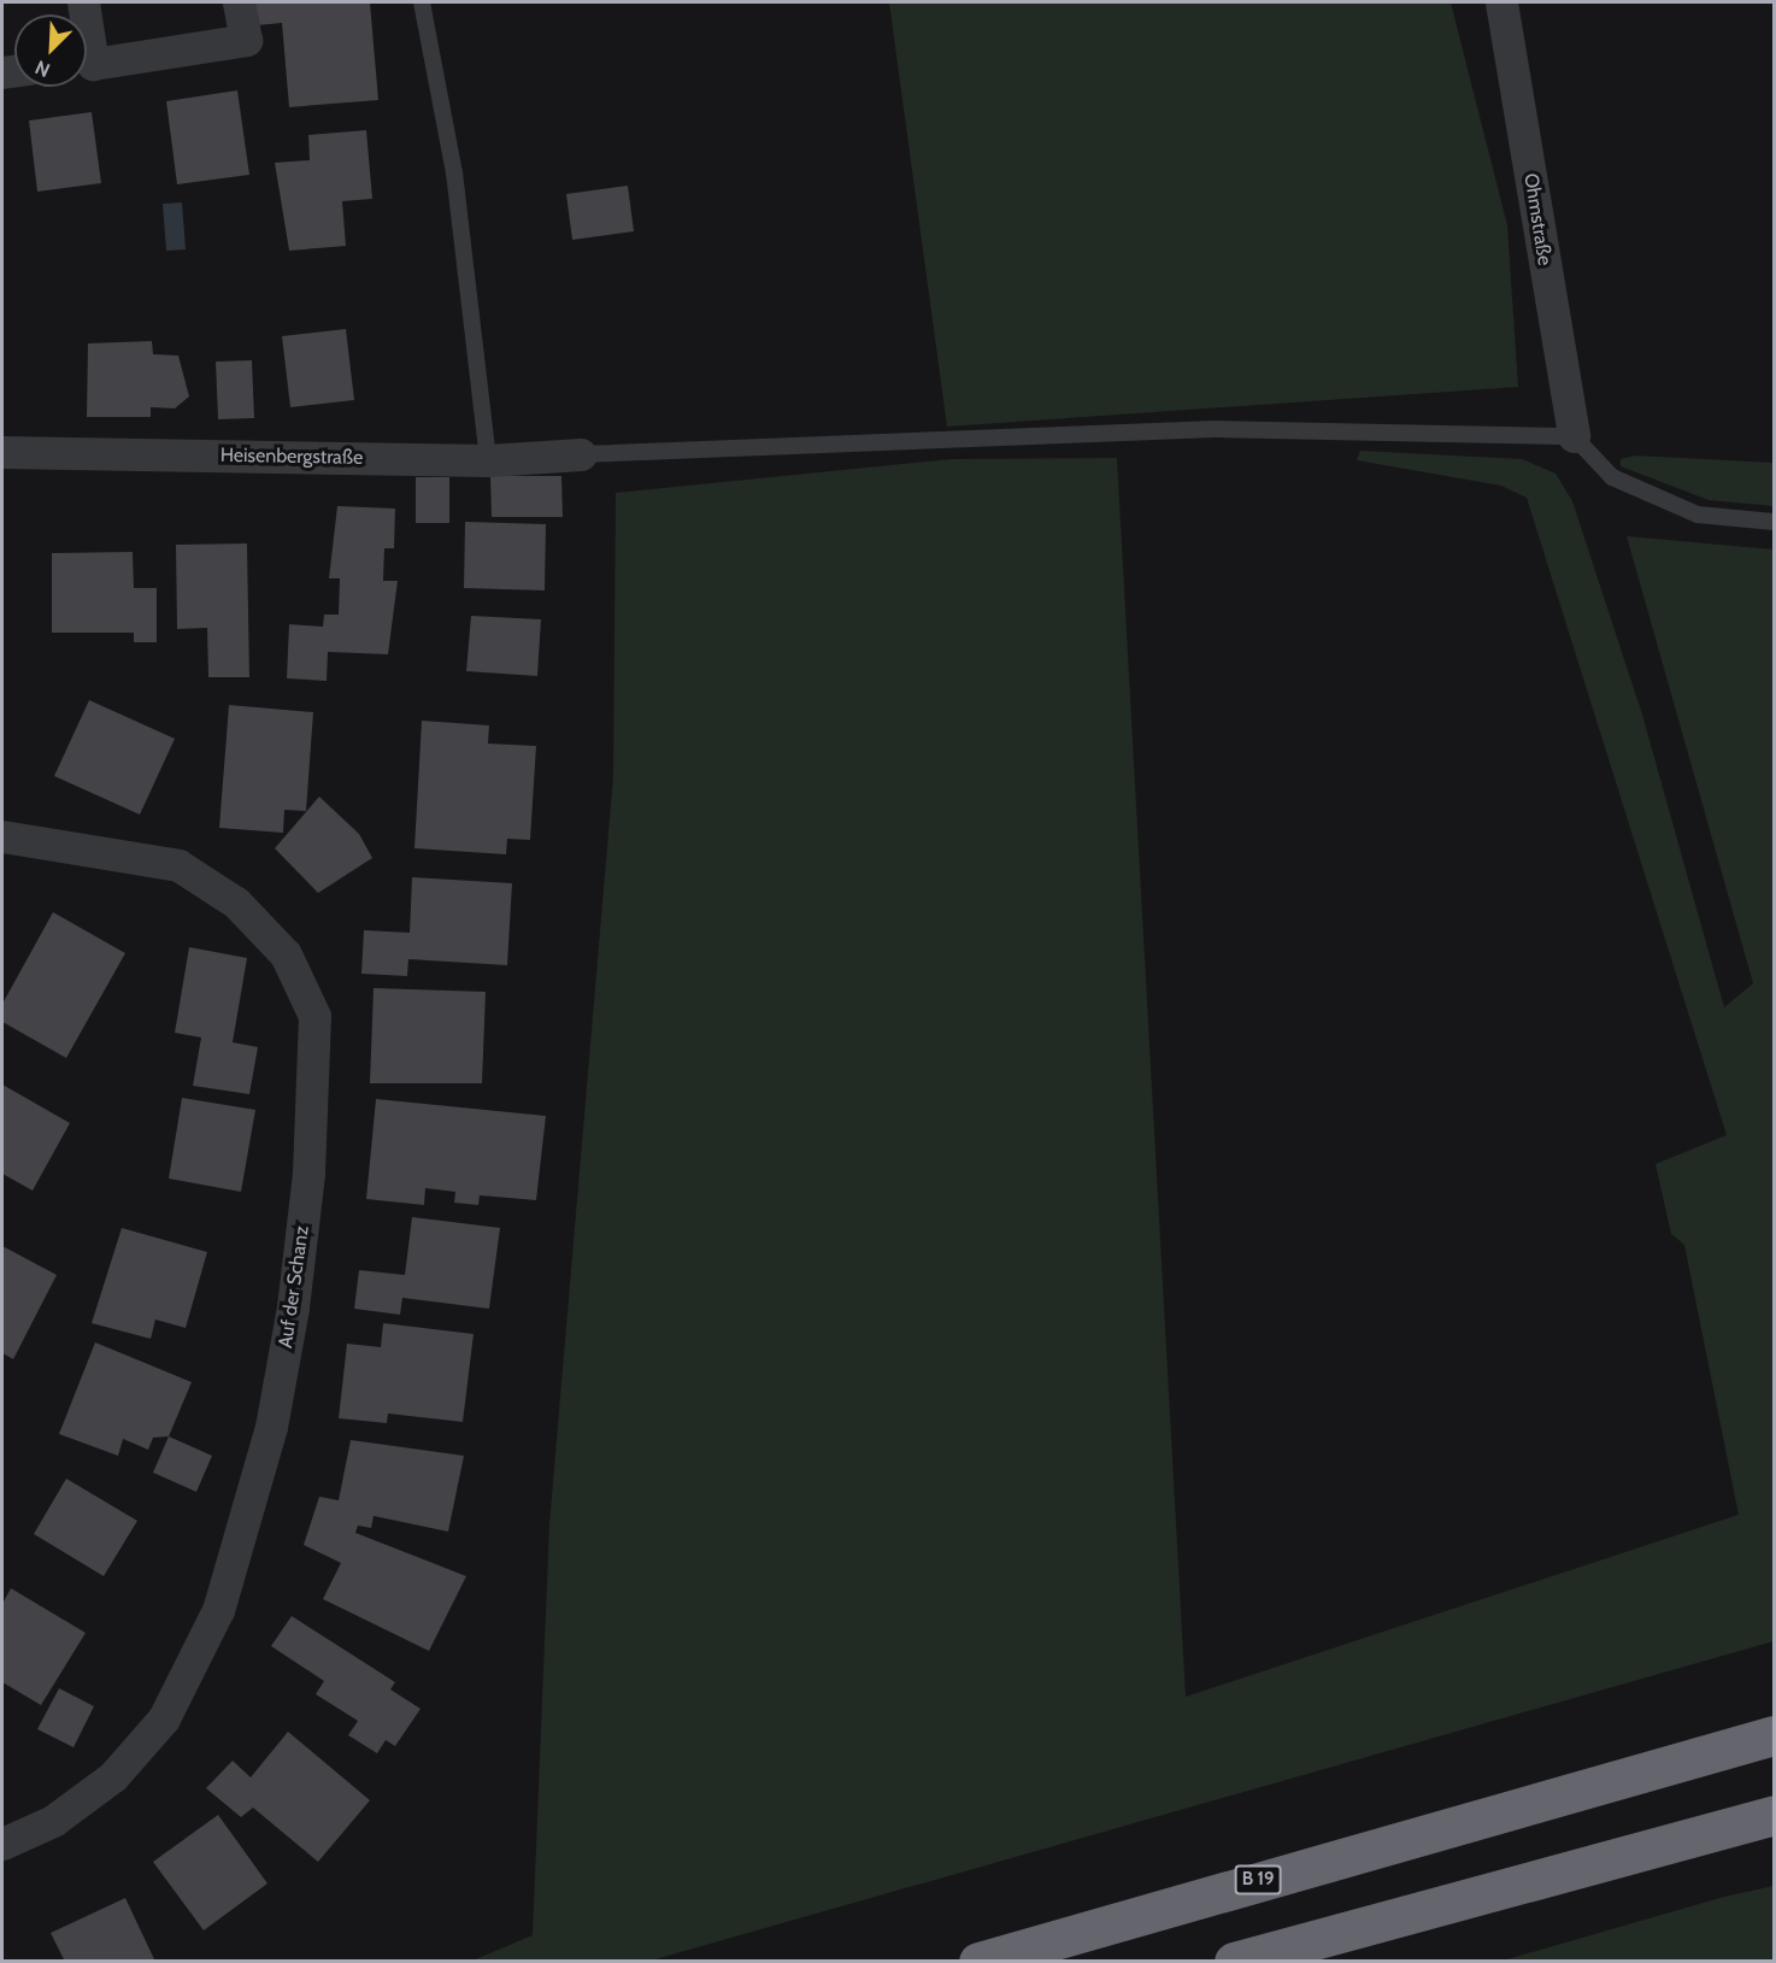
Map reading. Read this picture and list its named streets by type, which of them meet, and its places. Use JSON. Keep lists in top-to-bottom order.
{
  "streets": {
    "highway": ["B 19"],
    "street": ["Ohmstraße", "Heisenbergstraße", "Auf der Schanz"]
  },
  "north": "bottom left"
}
